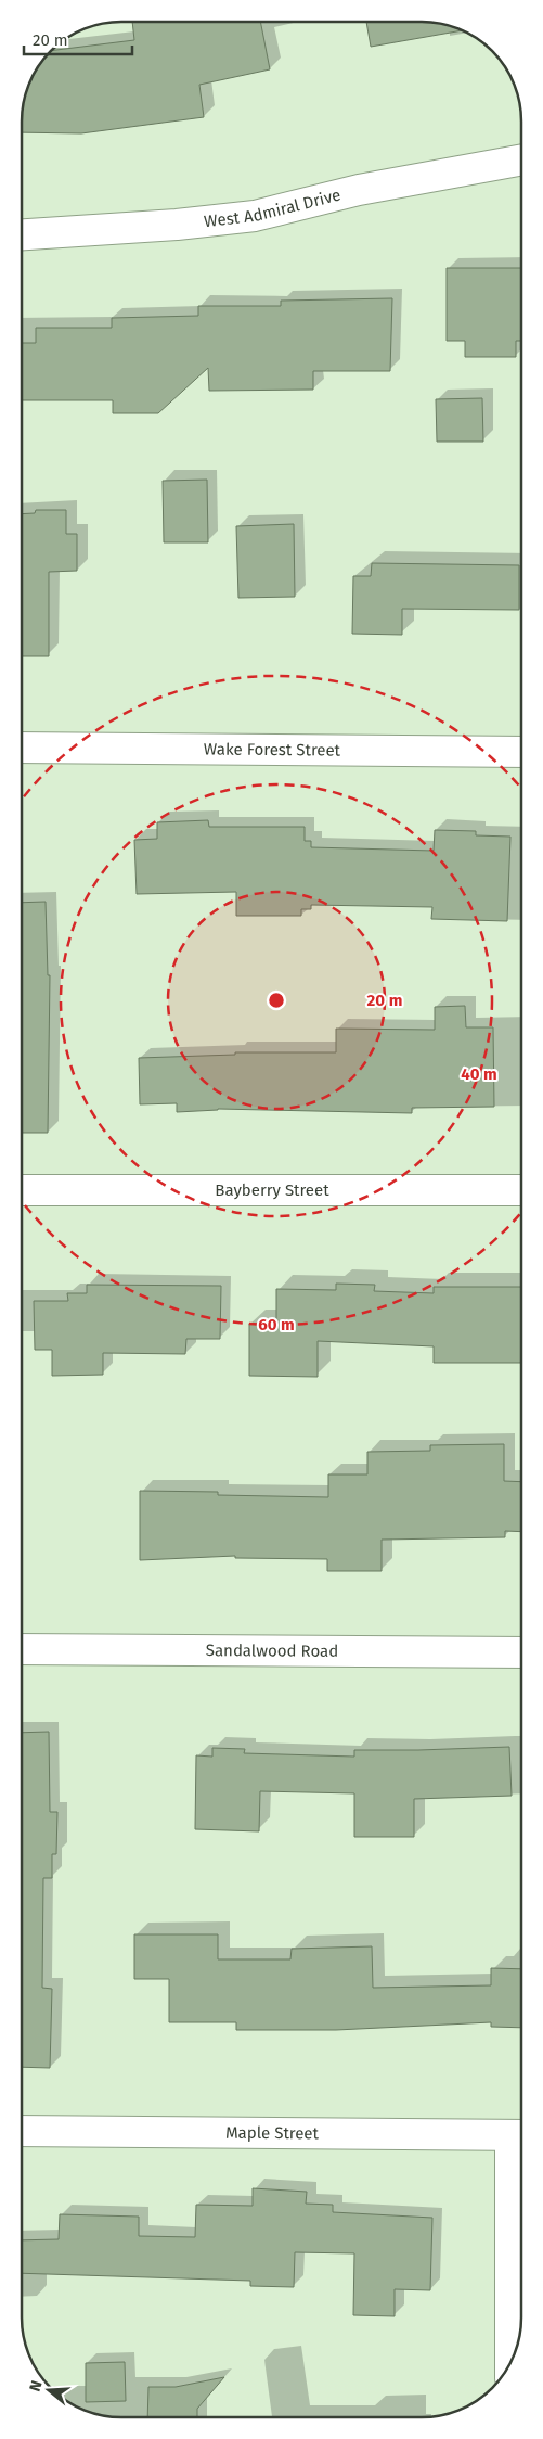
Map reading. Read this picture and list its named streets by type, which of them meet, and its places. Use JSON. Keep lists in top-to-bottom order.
{
  "streets": {
    "street": [
      "West Admiral Drive",
      "Wake Forest Street",
      "Bayberry Street",
      "Sandalwood Road",
      "Maple Street"
    ]
  },
  "scale_bar": "20 m",
  "north": "left",
  "rings": ["20 m", "40 m", "60 m"]
}
